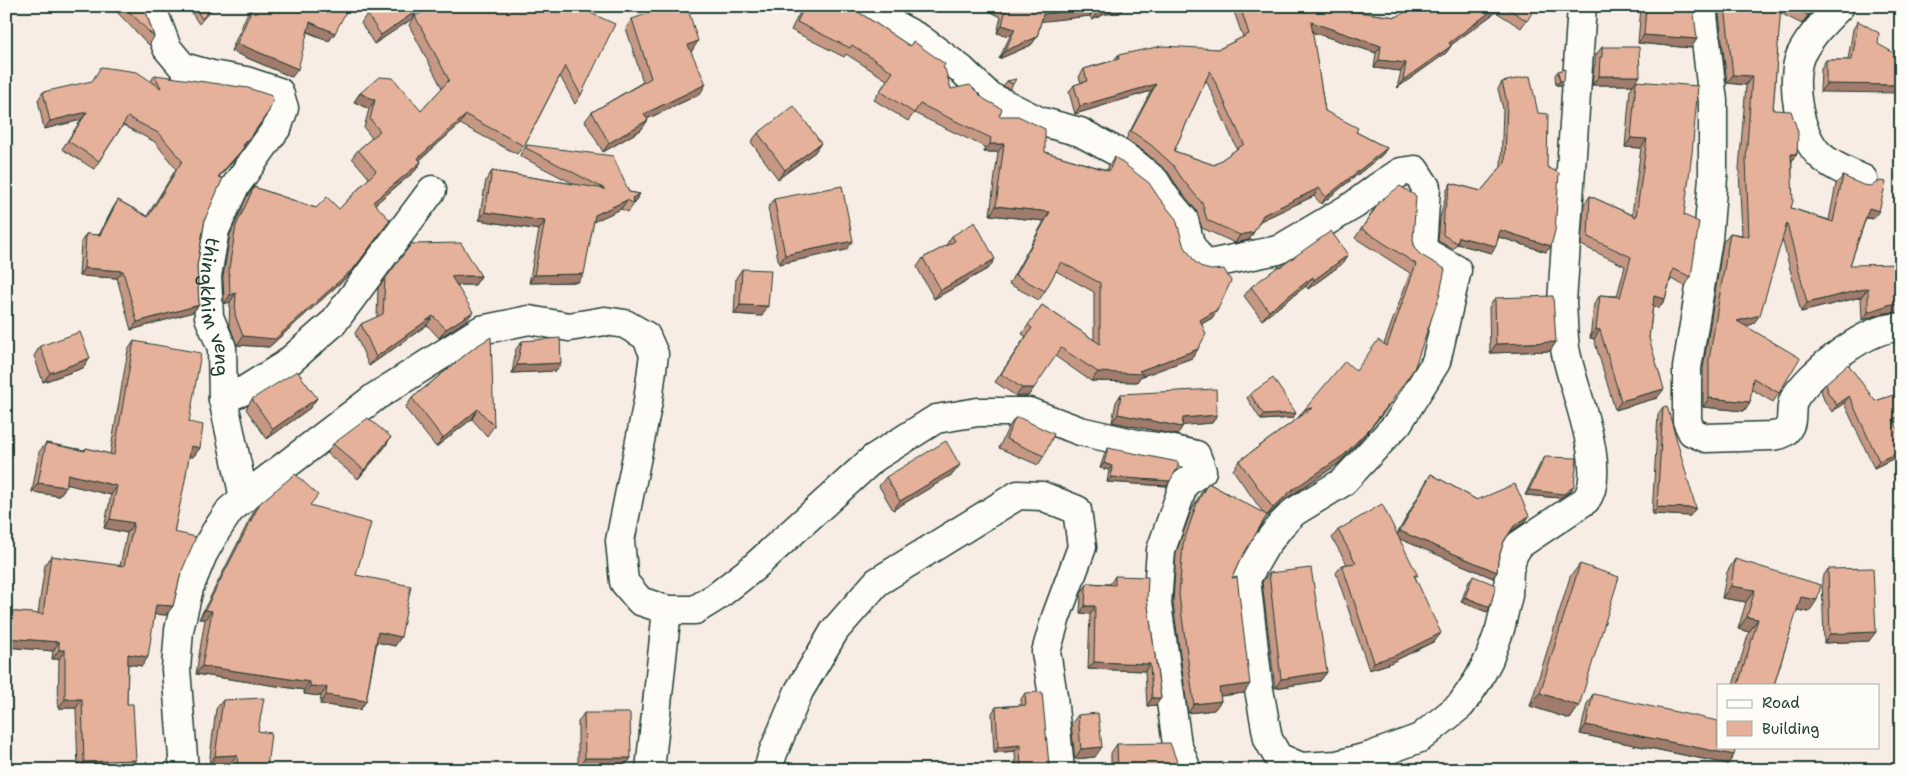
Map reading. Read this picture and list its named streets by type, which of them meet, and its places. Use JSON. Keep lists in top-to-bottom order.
{
  "streets": {
    "street": ["thingkhim veng"]
  },
  "legend": ["Road", "Building"]
}
